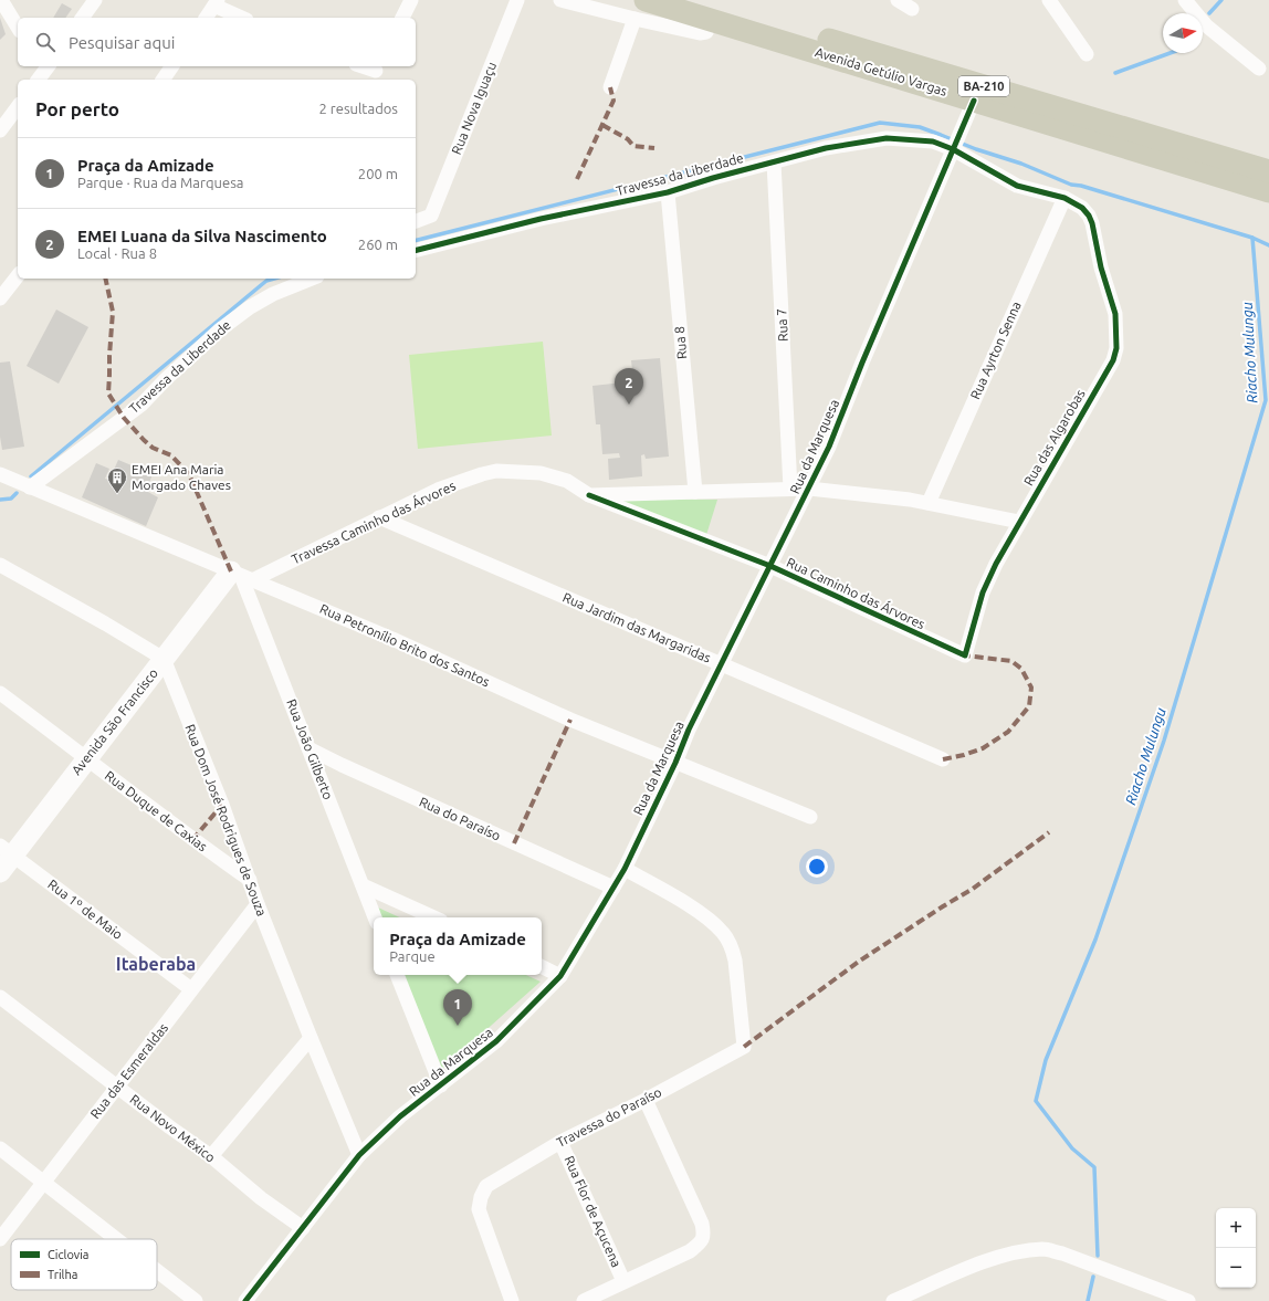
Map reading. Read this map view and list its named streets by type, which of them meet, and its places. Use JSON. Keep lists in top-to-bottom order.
{
  "streets": {
    "main road": ["Avenida Getúlio Vargas", "BA-210"],
    "street": [
      "Rua Nova Iguaçu",
      "Travessa da Liberdade",
      "Rua 7",
      "Rua 8",
      "Rua Ayrton Senna",
      "Rua das Algarobas",
      "Rua da Marquesa",
      "Travessa Caminho das Árvores",
      "Rua Caminho das Árvores",
      "Rua Jardim das Margaridas",
      "Rua Petronílio Brito dos Santos",
      "Avenida São Francisco",
      "Rua João Gilberto",
      "Rua Duque de Caxias",
      "Rua do Paraíso",
      "Rua Dom José Rodrigues de Souza",
      "Rua 1º de Maio",
      "Rua das Esmeraldas",
      "Travessa do Paraíso",
      "Rua Novo México",
      "Rua Flor de Açucena"
    ]
  },
  "crossings": [
    ["Avenida Getúlio Vargas", "Rua da Marquesa"],
    ["Travessa da Liberdade", "Rua 7"],
    ["Travessa da Liberdade", "Rua 8"],
    ["Travessa da Liberdade", "Rua Ayrton Senna"],
    ["Travessa da Liberdade", "Rua das Algarobas"],
    ["Travessa da Liberdade", "Rua da Marquesa"],
    ["Travessa da Liberdade", "Rua Petronílio Brito dos Santos"],
    ["Rua das Algarobas", "Rua Caminho das Árvores"],
    ["Rua da Marquesa", "Rua Caminho das Árvores"],
    ["Rua da Marquesa", "Rua Jardim das Margaridas"],
    ["Rua da Marquesa", "Rua Petronílio Brito dos Santos"],
    ["Rua da Marquesa", "Rua do Paraíso"],
    ["Rua da Marquesa", "Rua Dom José Rodrigues de Souza"],
    ["Rua da Marquesa", "Travessa do Paraíso"],
    ["Rua da Marquesa", "Rua Novo México"],
    ["Travessa Caminho das Árvores", "Rua Caminho das Árvores"],
    ["Travessa Caminho das Árvores", "Rua Jardim das Margaridas"],
    ["Travessa Caminho das Árvores", "Rua Petronílio Brito dos Santos"],
    ["Travessa Caminho das Árvores", "Avenida São Francisco"],
    ["Travessa Caminho das Árvores", "Rua João Gilberto"],
    ["Rua Petronílio Brito dos Santos", "Avenida São Francisco"],
    ["Rua Petronílio Brito dos Santos", "Rua João Gilberto"],
    ["Avenida São Francisco", "Rua João Gilberto"],
    ["Avenida São Francisco", "Rua Duque de Caxias"],
    ["Avenida São Francisco", "Rua Dom José Rodrigues de Souza"],
    ["Avenida São Francisco", "Rua 1º de Maio"],
    ["Rua João Gilberto", "Rua do Paraíso"],
    ["Rua Duque de Caxias", "Rua Dom José Rodrigues de Souza"],
    ["Rua Dom José Rodrigues de Souza", "Rua das Esmeraldas"],
    ["Rua 1º de Maio", "Rua das Esmeraldas"],
    ["Rua das Esmeraldas", "Rua Novo México"],
    ["Travessa do Paraíso", "Rua Flor de Açucena"]
  ],
  "districts": ["Itaberaba"],
  "water": ["Riacho Mulungu"],
  "places": {
    "building": ["EMEI Ana Maria Morgado Chaves"]
  },
  "legend": ["Ciclovia", "Trilha"],
  "north": "right",
  "page": {
    "search": "Pesquisar aqui",
    "heading": ["Por perto", "2 resultados"],
    "list": [
      {
        "mark": "1",
        "name": "Praça da Amizade",
        "note": "Parque · Rua da Marquesa",
        "value": "200 m"
      },
      {
        "mark": "2",
        "name": "EMEI Luana da Silva Nascimento",
        "note": "Local · Rua 8",
        "value": "260 m"
      }
    ],
    "pins": ["2", "1"],
    "popup": ["Praça da Amizade", "Parque"],
    "map_buttons": ["+", "−"]
  }
}
